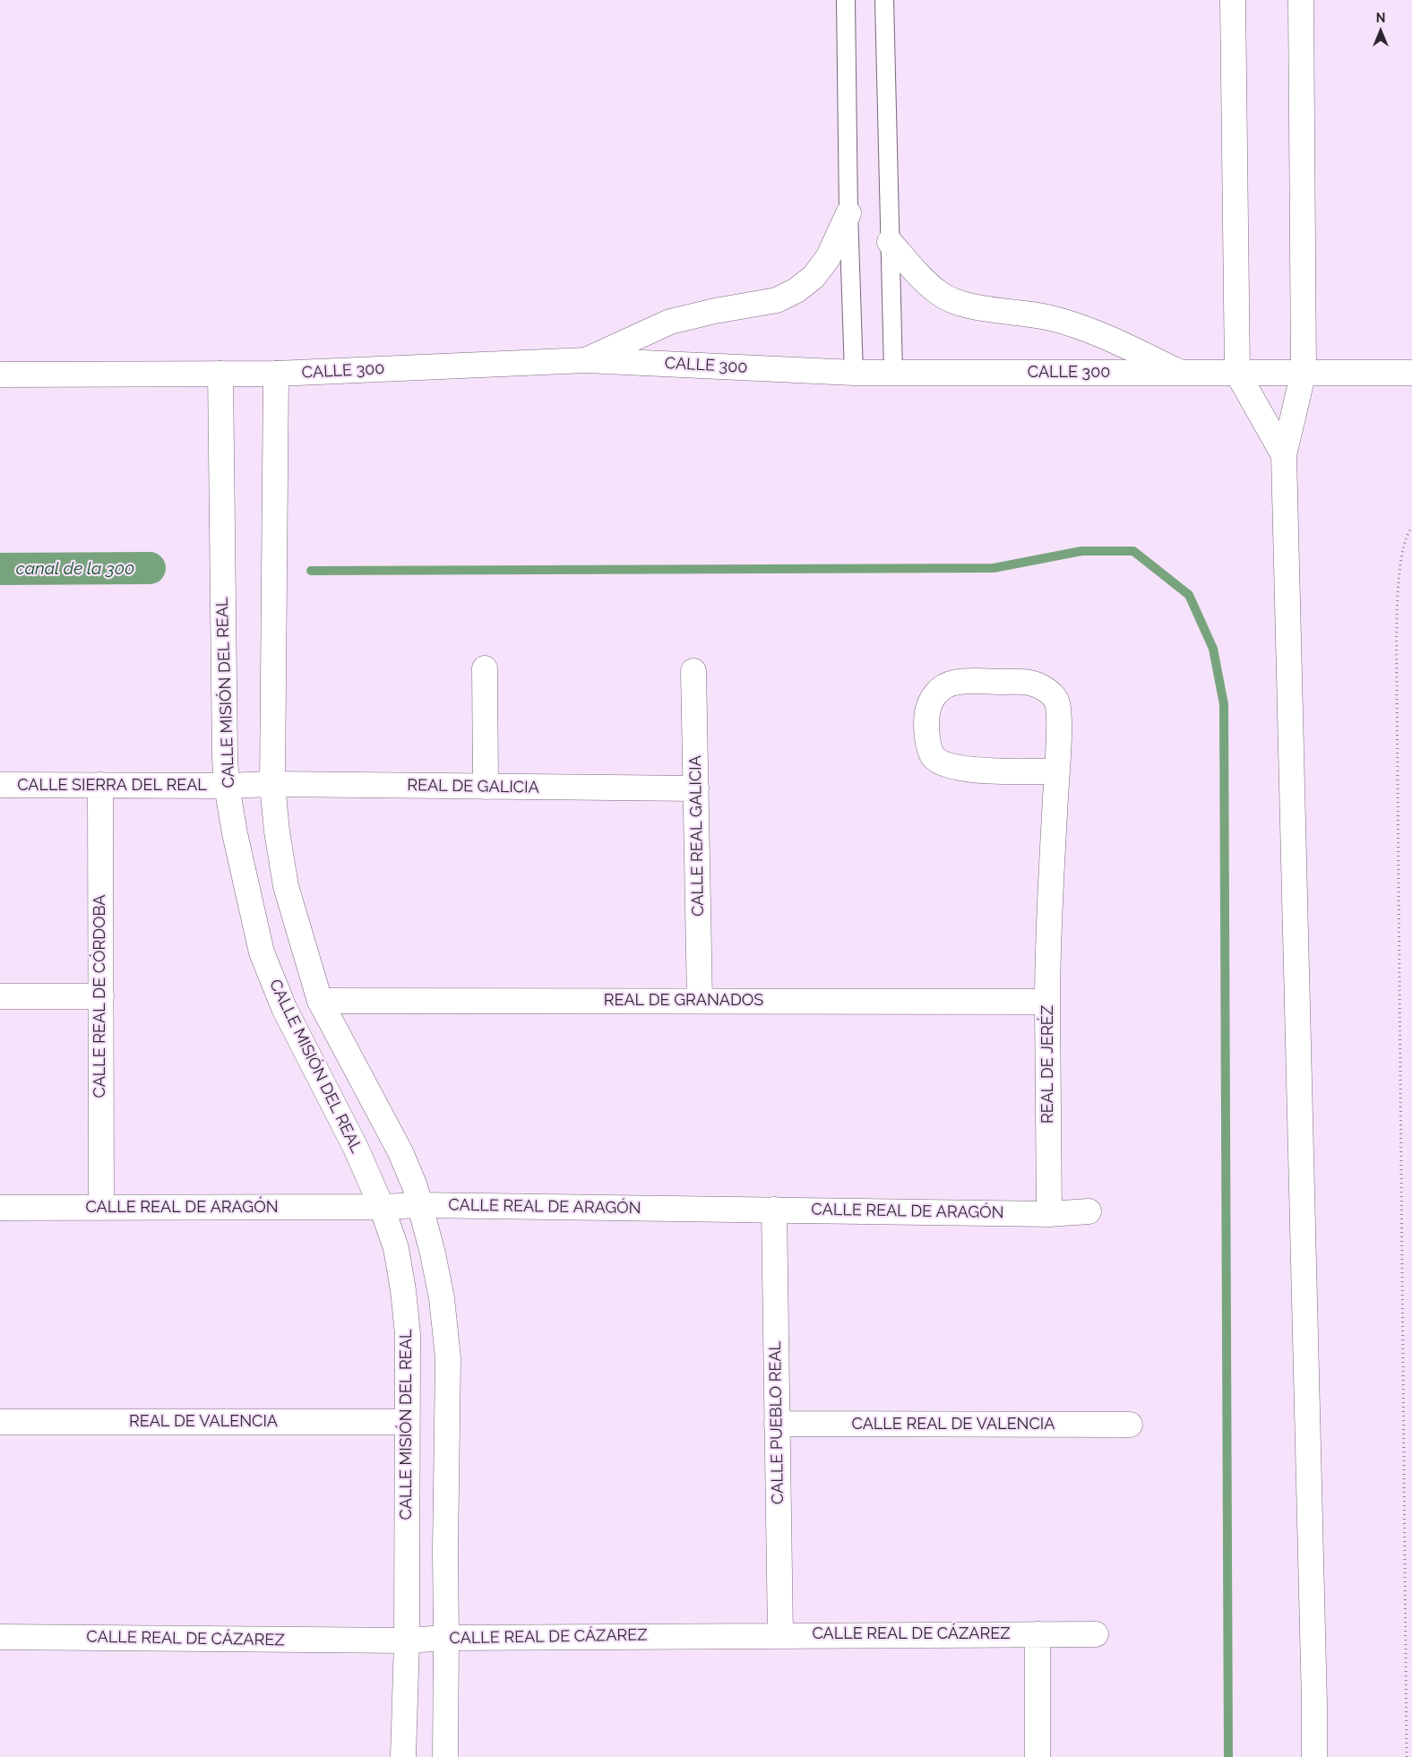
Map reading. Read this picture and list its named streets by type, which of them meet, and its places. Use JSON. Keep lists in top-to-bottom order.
{
  "streets": {
    "street": [
      "CALLE 300",
      "CALLE MISIÓN DEL REAL",
      "CALLE SIERRA DEL REAL",
      "REAL DE GALICIA",
      "CALLE REAL GALICIA",
      "CALLE REAL DE CÓRDOBA",
      "REAL DE GRANADOS",
      "REAL DE JERÉZ",
      "CALLE REAL DE ARAGÓN",
      "REAL DE VALENCIA",
      "CALLE PUEBLO REAL",
      "CALLE REAL DE VALENCIA",
      "CALLE REAL DE CÁZAREZ"
    ]
  },
  "crossings": [
    ["CALLE 300", "CALLE MISIÓN DEL REAL"],
    ["CALLE MISIÓN DEL REAL", "CALLE SIERRA DEL REAL"],
    ["CALLE MISIÓN DEL REAL", "REAL DE GALICIA"],
    ["CALLE MISIÓN DEL REAL", "REAL DE GRANADOS"],
    ["CALLE MISIÓN DEL REAL", "CALLE REAL DE ARAGÓN"],
    ["CALLE MISIÓN DEL REAL", "REAL DE VALENCIA"],
    ["CALLE MISIÓN DEL REAL", "CALLE REAL DE CÁZAREZ"],
    ["CALLE SIERRA DEL REAL", "REAL DE GALICIA"],
    ["CALLE SIERRA DEL REAL", "CALLE REAL DE CÓRDOBA"],
    ["REAL DE GALICIA", "CALLE REAL GALICIA"],
    ["CALLE REAL GALICIA", "REAL DE GRANADOS"],
    ["CALLE REAL DE CÓRDOBA", "CALLE REAL DE ARAGÓN"],
    ["REAL DE GRANADOS", "REAL DE JERÉZ"],
    ["REAL DE JERÉZ", "CALLE REAL DE ARAGÓN"],
    ["CALLE REAL DE ARAGÓN", "CALLE PUEBLO REAL"],
    ["CALLE PUEBLO REAL", "CALLE REAL DE VALENCIA"],
    ["CALLE PUEBLO REAL", "CALLE REAL DE CÁZAREZ"]
  ],
  "water": ["canal de la 300"],
  "north": "top"
}
